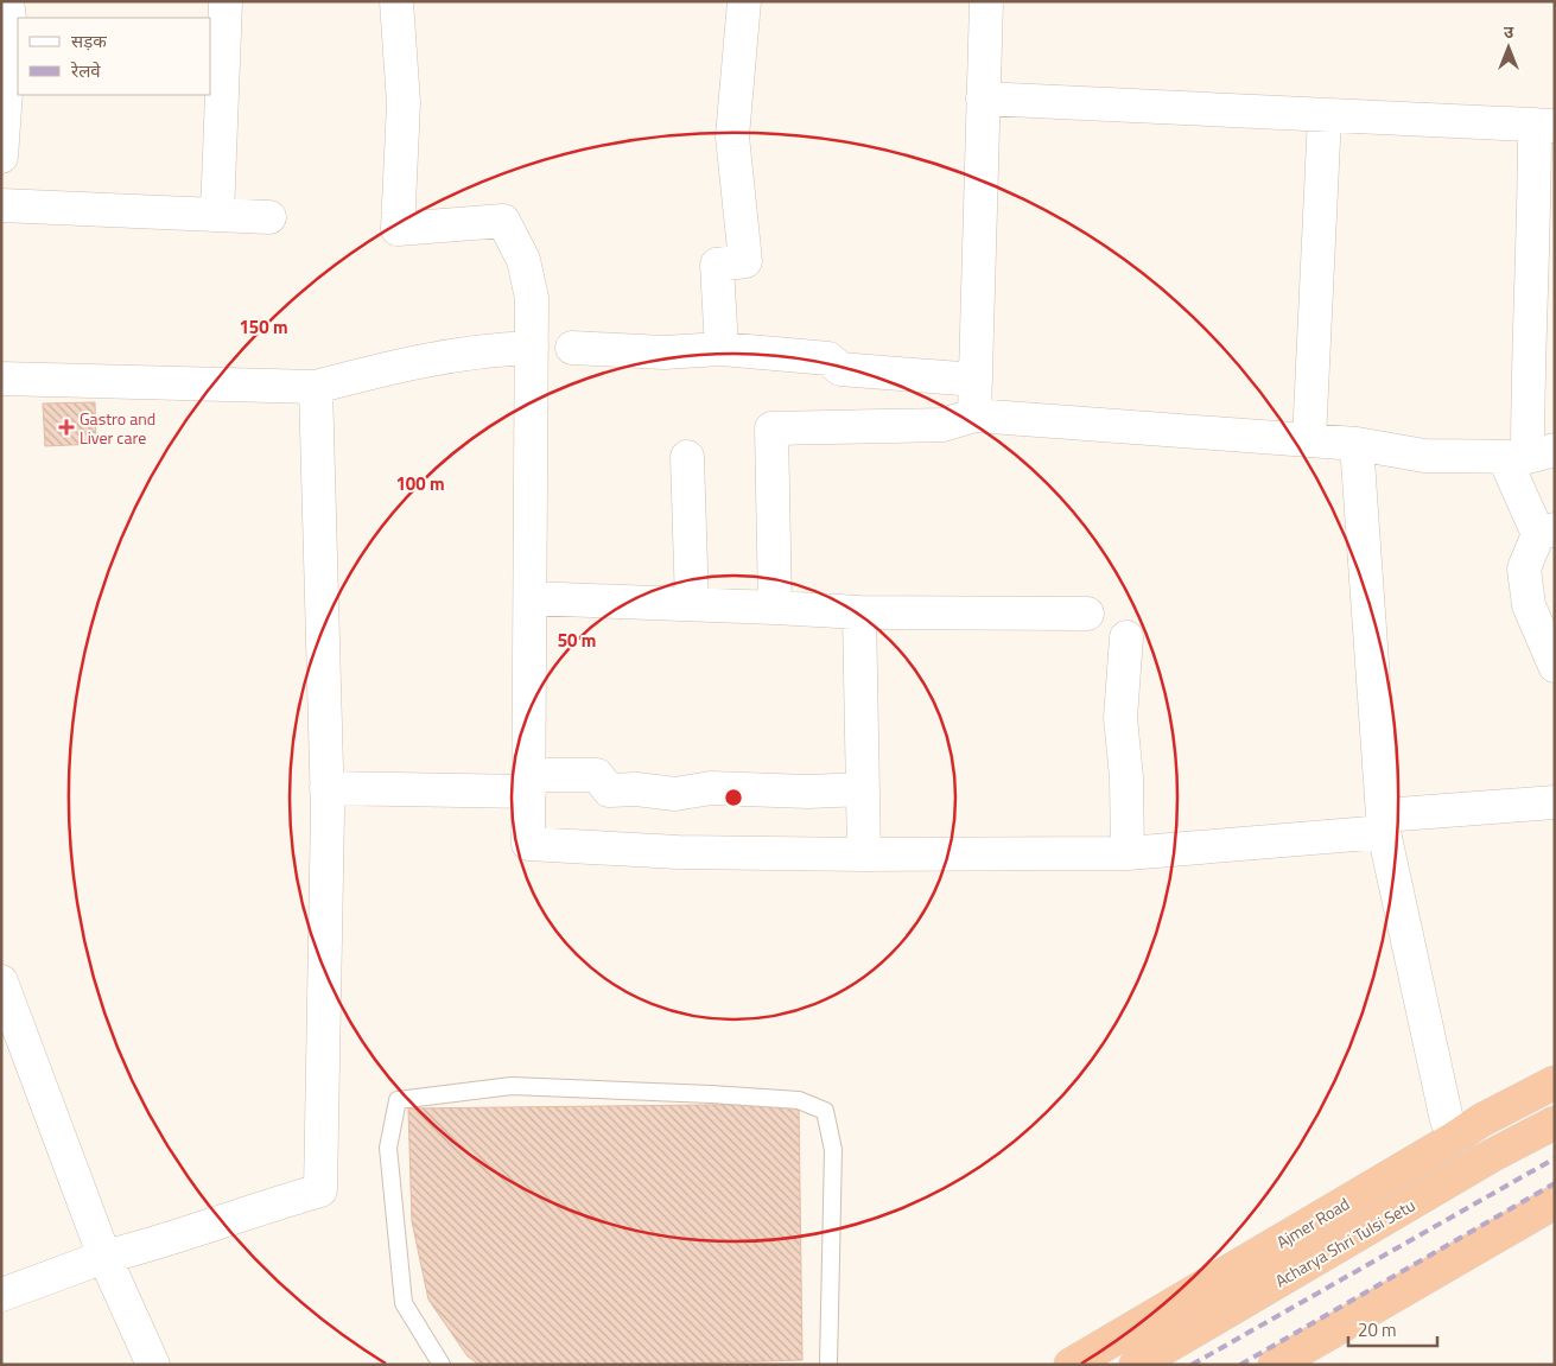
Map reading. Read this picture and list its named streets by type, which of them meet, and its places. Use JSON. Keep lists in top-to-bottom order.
{
  "streets": {
    "highway": ["Ajmer Road", "Acharya Shri Tulsi Setu"]
  },
  "places": {
    "health": ["Gastro and Liver care"]
  },
  "legend": ["सड़क", "रेलवे"],
  "scale_bar": "20 m",
  "north": "top",
  "rings": ["150 m", "100 m", "50 m"]
}
